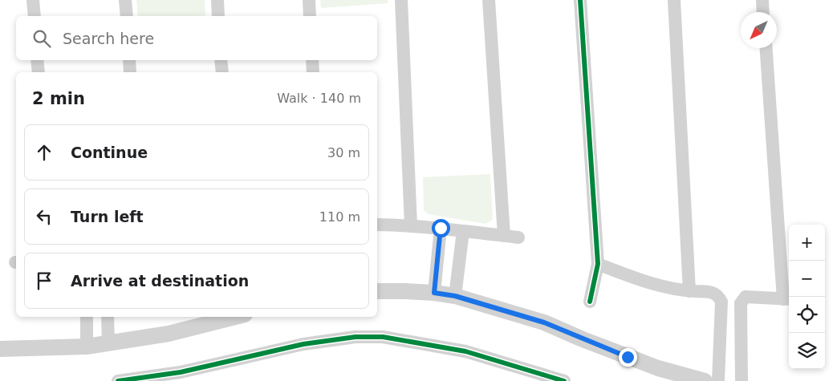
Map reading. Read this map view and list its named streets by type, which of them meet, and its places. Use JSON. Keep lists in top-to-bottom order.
{
  "north": "bottom left",
  "page": {
    "search": "Search here",
    "heading": ["2 min", "Walk · 140 m"],
    "list": [
      ["Continue", "30 m"],
      ["Turn left", "110 m"],
      "Arrive at destination"
    ],
    "map_buttons": ["+", "−"]
  }
}
